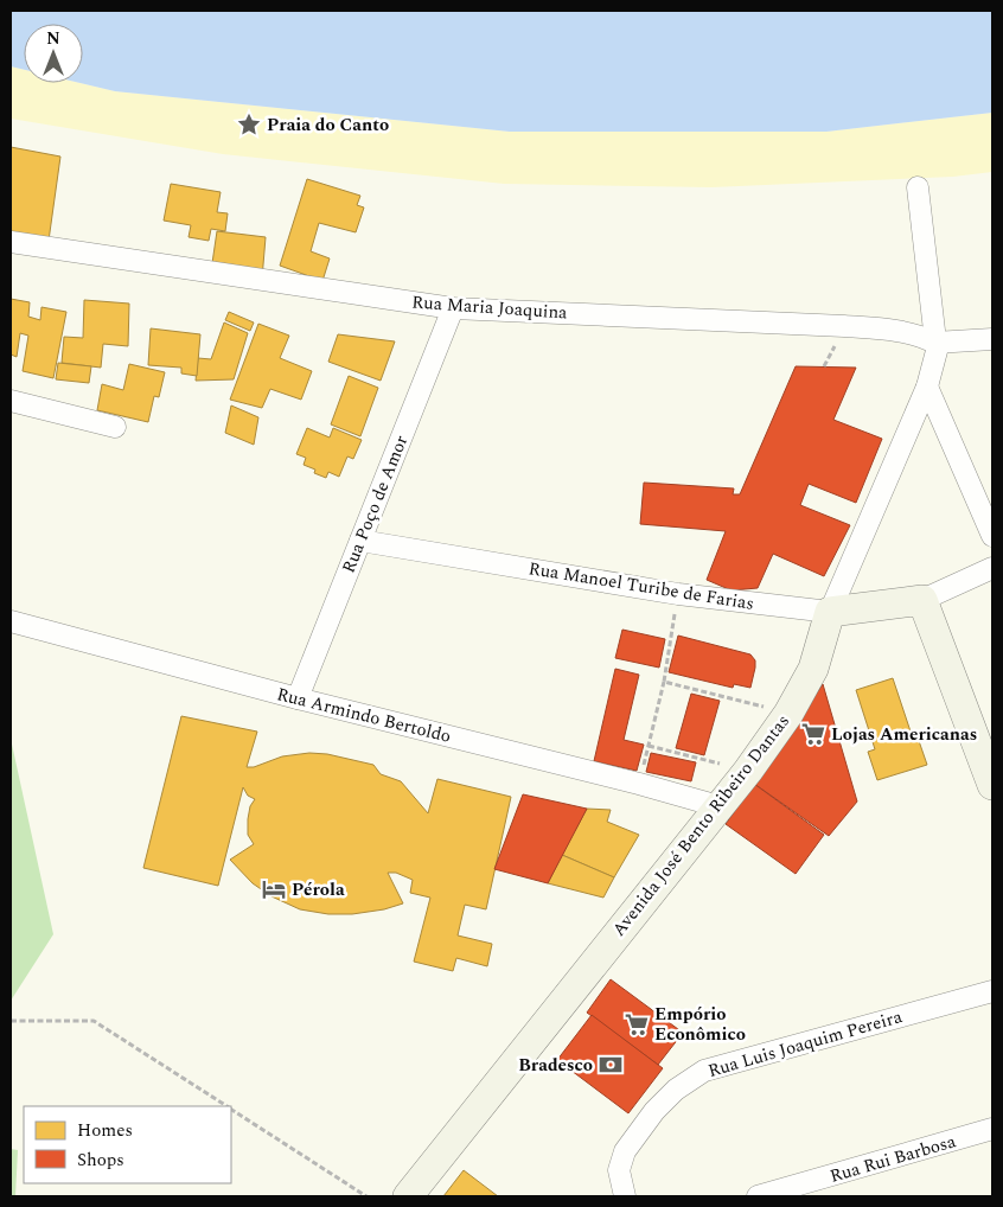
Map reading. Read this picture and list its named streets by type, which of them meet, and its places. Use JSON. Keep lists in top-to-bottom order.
{
  "streets": {
    "street": [
      "Rua Maria Joaquina",
      "Rua Poço de Amor",
      "Rua Manoel Turibe de Farias",
      "Rua Armindo Bertoldo",
      "Avenida José Bento Ribeiro Dantas",
      "Rua Luis Joaquim Pereira",
      "Rua Rui Barbosa"
    ]
  },
  "crossings": [
    ["Rua Maria Joaquina", "Rua Poço de Amor"],
    ["Rua Maria Joaquina", "Avenida José Bento Ribeiro Dantas"],
    ["Rua Poço de Amor", "Rua Manoel Turibe de Farias"],
    ["Rua Poço de Amor", "Rua Armindo Bertoldo"],
    ["Rua Manoel Turibe de Farias", "Avenida José Bento Ribeiro Dantas"],
    ["Rua Armindo Bertoldo", "Avenida José Bento Ribeiro Dantas"]
  ],
  "places": {
    "place": ["Praia do Canto"],
    "supermarket": ["Lojas Americanas", "Empório Econômico"],
    "hotel": ["Pérola"],
    "bank": ["Bradesco"]
  },
  "legend": ["Homes", "Shops"],
  "north": "top"
}
